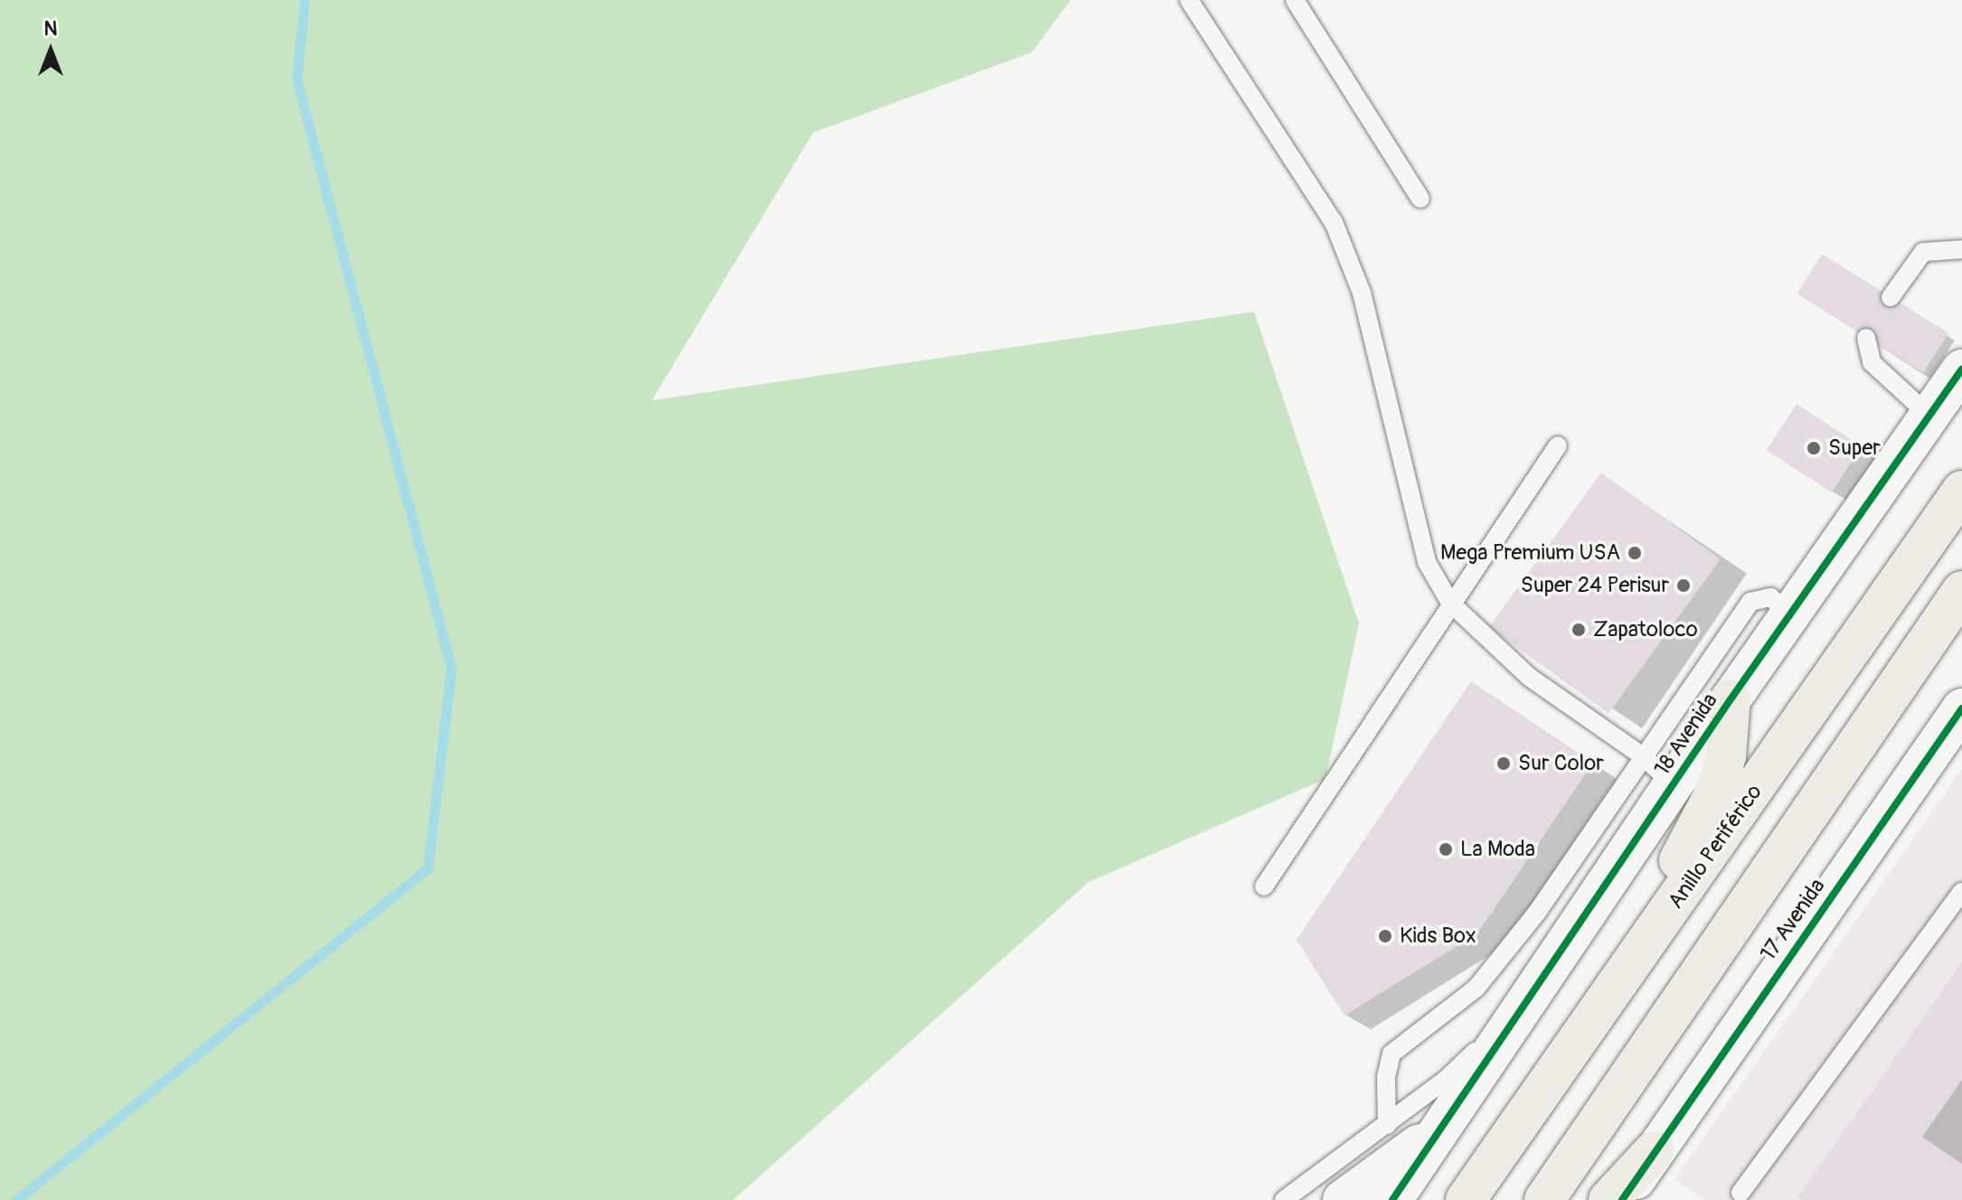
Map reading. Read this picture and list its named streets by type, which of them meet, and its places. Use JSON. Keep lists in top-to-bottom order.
{
  "streets": {
    "highway": ["Anillo Periférico"],
    "street": ["18 Avenida", "17 Avenida"]
  },
  "places": [
    "Super",
    "Mega Premium USA",
    "Super 24 Perisur",
    "Zapatoloco",
    "Sur Color",
    "La Moda",
    "Kids Box"
  ],
  "north": "top"
}
